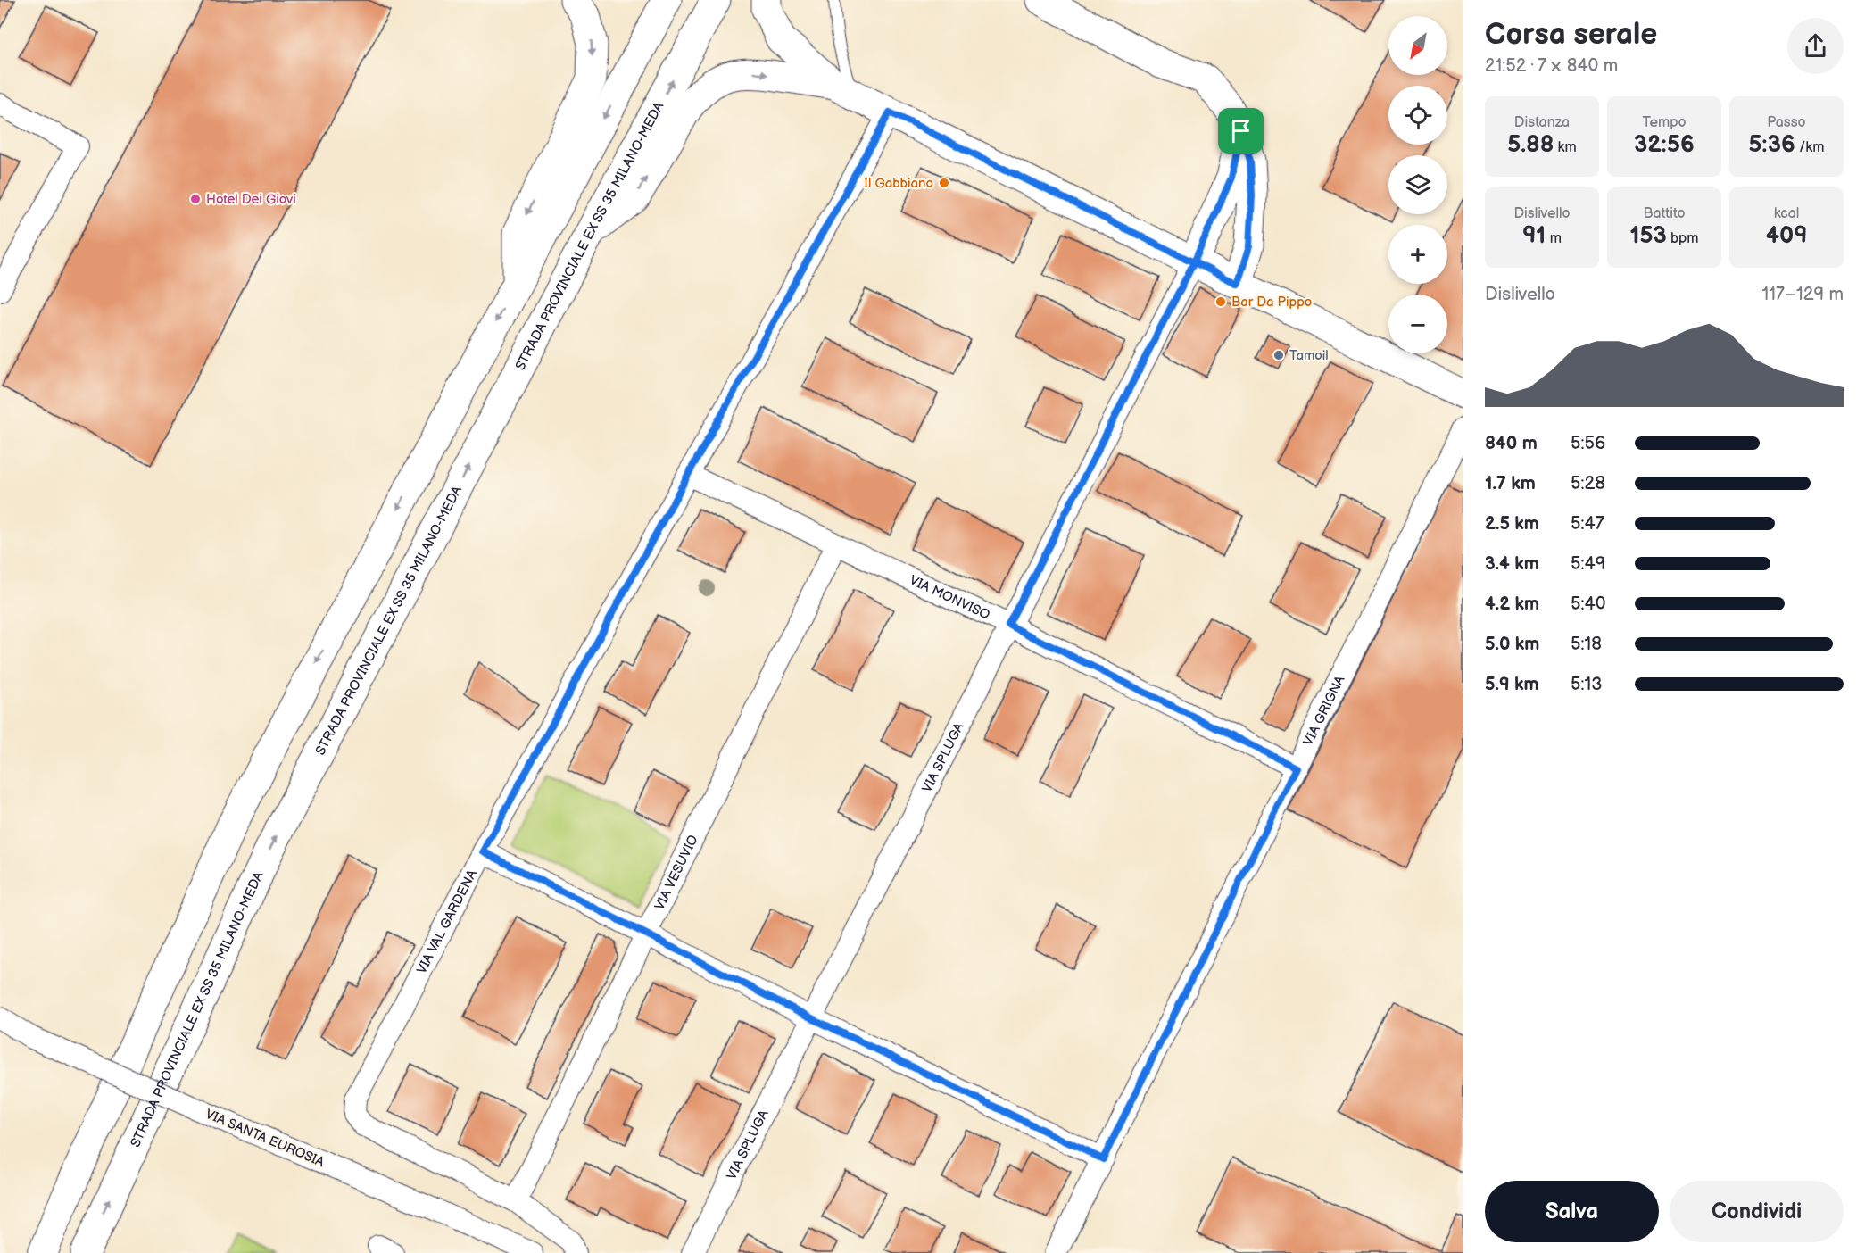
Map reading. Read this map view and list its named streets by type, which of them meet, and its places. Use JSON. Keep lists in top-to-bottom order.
{
  "streets": {
    "main road": ["STRADA PROVINCIALE EX SS 35 MILANO-MEDA"],
    "street": [
      "VIA MONVISO",
      "VIA GRIGNA",
      "VIA SPLUGA",
      "VIA VESUVIO",
      "VIA VAL GARDENA",
      "VIA SANTA EUROSIA"
    ]
  },
  "crossings": [
    ["VIA MONVISO", "VIA GRIGNA"],
    ["VIA MONVISO", "VIA SPLUGA"],
    ["VIA MONVISO", "VIA VESUVIO"],
    ["VIA MONVISO", "VIA VAL GARDENA"],
    ["VIA VESUVIO", "VIA VAL GARDENA"]
  ],
  "places": [
    "Il Gabbiano",
    "Hotel Dei Giovi",
    "Bar Da Pippo",
    "Tamoil"
  ],
  "north": "bottom left",
  "page": {
    "heading": ["Corsa serale", "21:52 · 7 × 840 m"],
    "map_buttons": ["+", "−"],
    "stats": [
      ["Distanza", "5.88 km"],
      ["Tempo", "32:56"],
      ["Passo", "5:36 /km"],
      ["Dislivello", "91 m"],
      ["Battito", "153 bpm"],
      ["kcal", "409"]
    ],
    "chart": ["Dislivello", "117–129 m"],
    "list": [
      {
        "name": "840 m",
        "note": "5:56"
      },
      {
        "name": "1.7 km",
        "note": "5:28"
      },
      {
        "name": "2.5 km",
        "note": "5:47"
      },
      {
        "name": "3.4 km",
        "note": "5:49"
      },
      {
        "name": "4.2 km",
        "note": "5:40"
      },
      {
        "name": "5.0 km",
        "note": "5:18"
      },
      {
        "name": "5.9 km",
        "note": "5:13"
      }
    ],
    "buttons": ["Salva", "Condividi"]
  }
}
